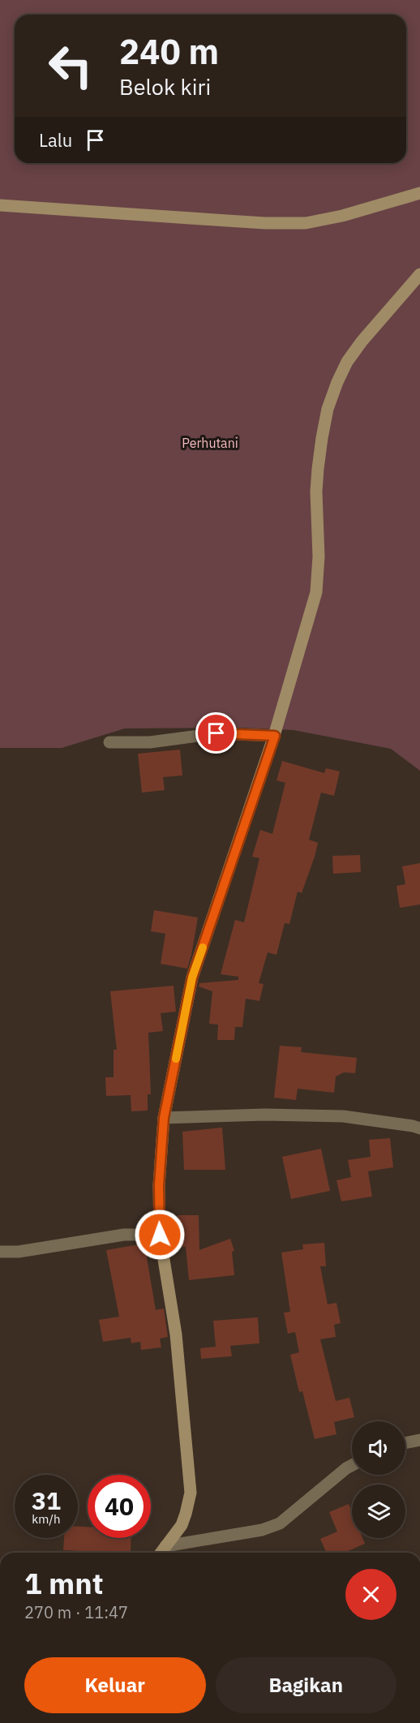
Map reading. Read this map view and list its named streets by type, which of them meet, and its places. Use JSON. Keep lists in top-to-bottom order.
{
  "parks": ["Perhutani"],
  "page": {
    "turn": ["240 m", "Belok kiri"],
    "then": "Lalu",
    "speed": "31 km/h",
    "limit": "40",
    "heading": ["1 mnt", "270 m · 11:47"],
    "buttons": ["Keluar", "Bagikan"]
  }
}
